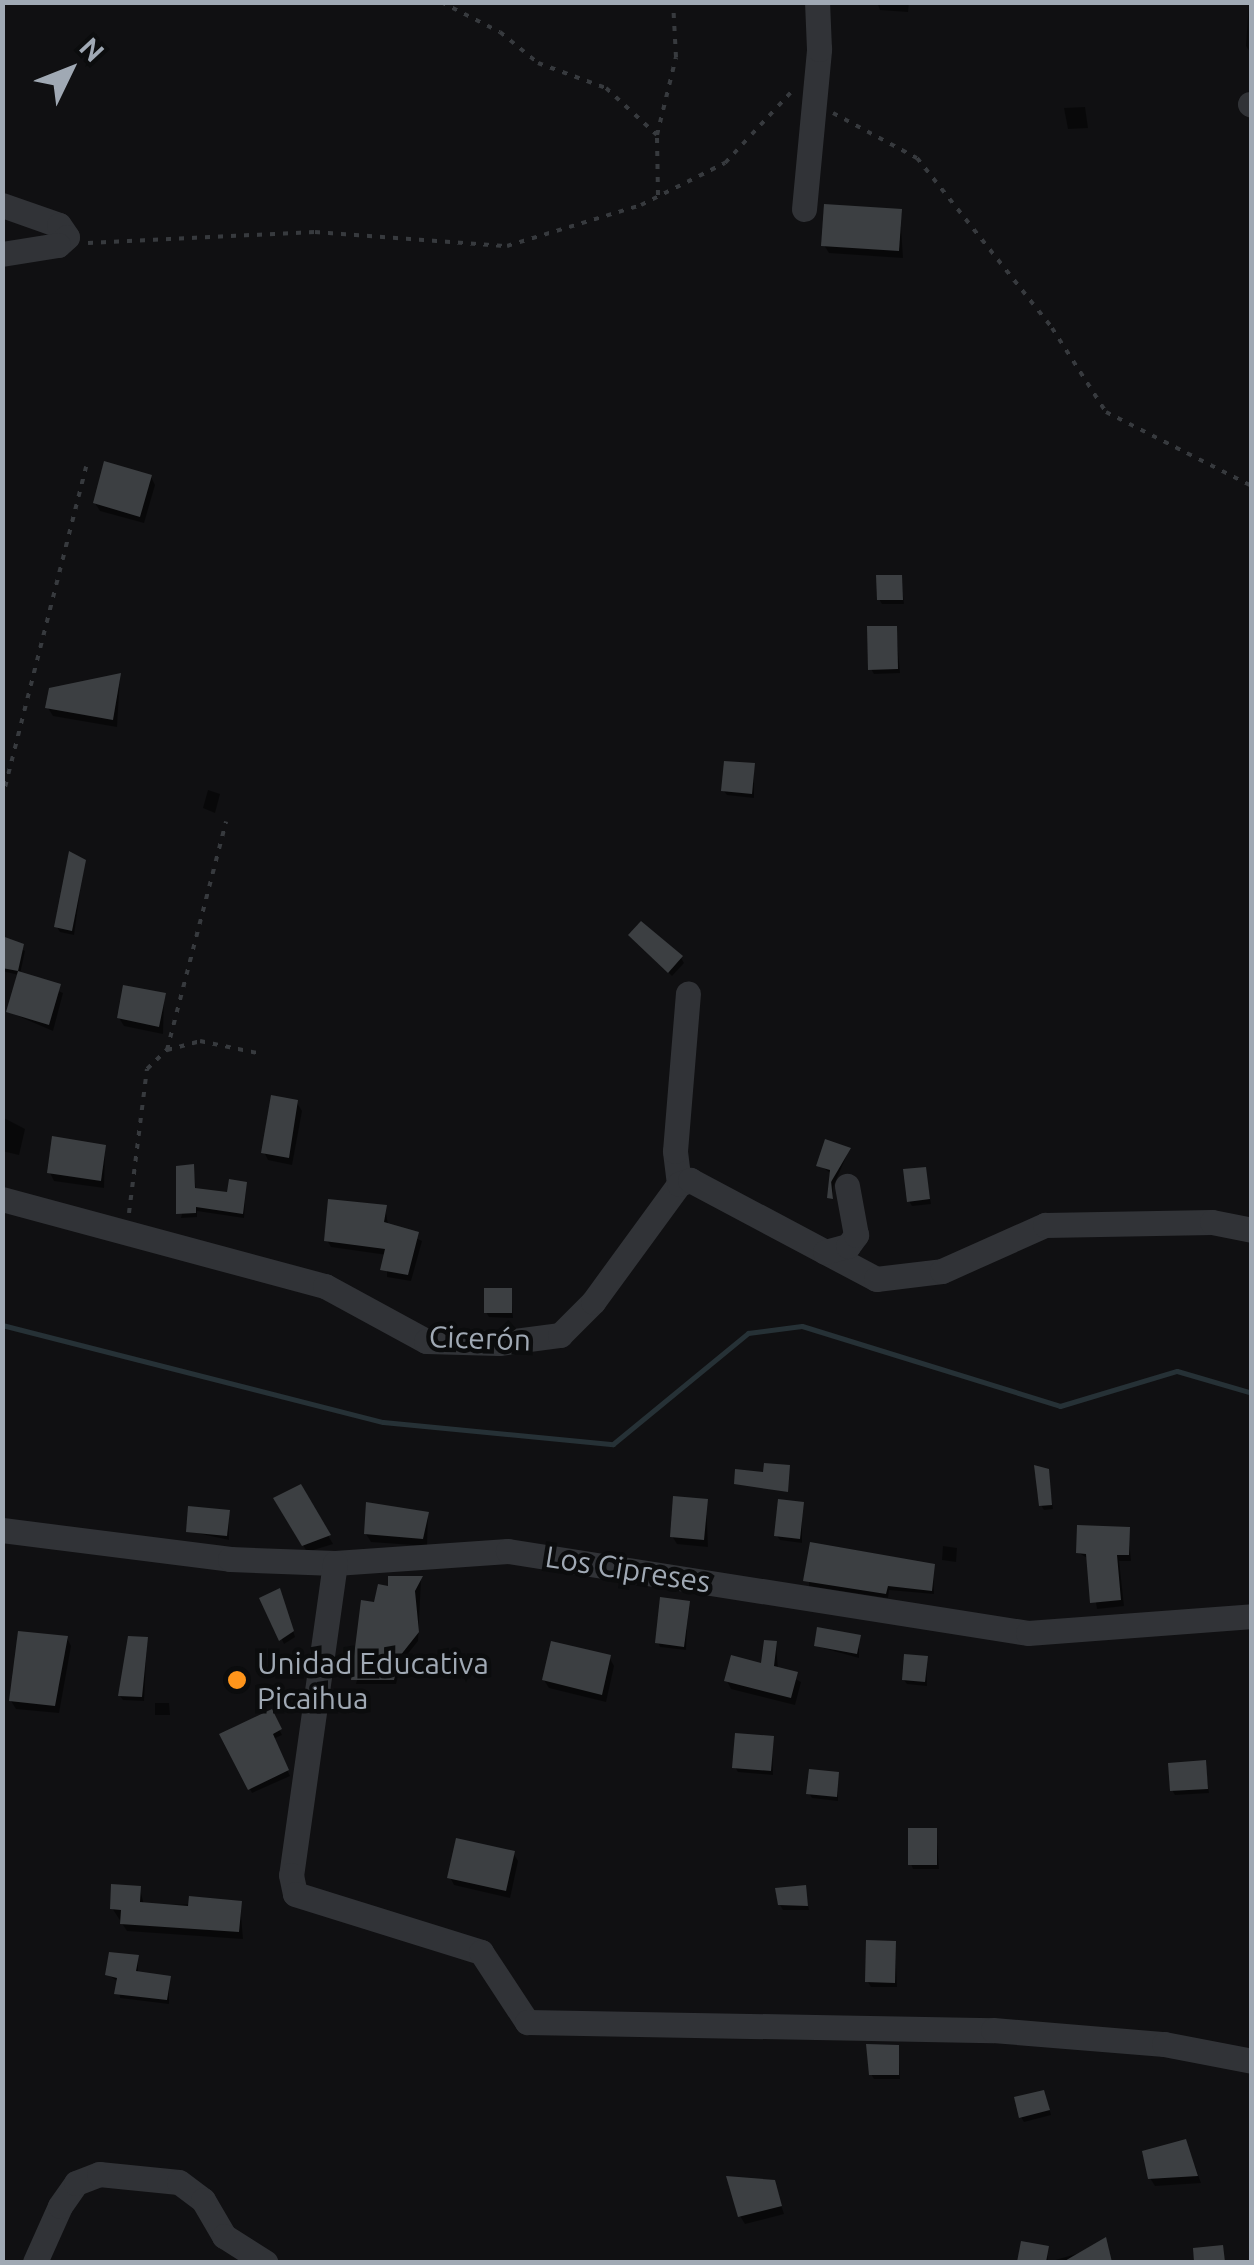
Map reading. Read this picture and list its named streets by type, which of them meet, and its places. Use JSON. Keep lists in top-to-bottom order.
{
  "streets": {
    "street": ["Cicerón", "Los Cipreses"]
  },
  "places": ["Unidad Educativa Picaihua"],
  "north": "top right"
}
